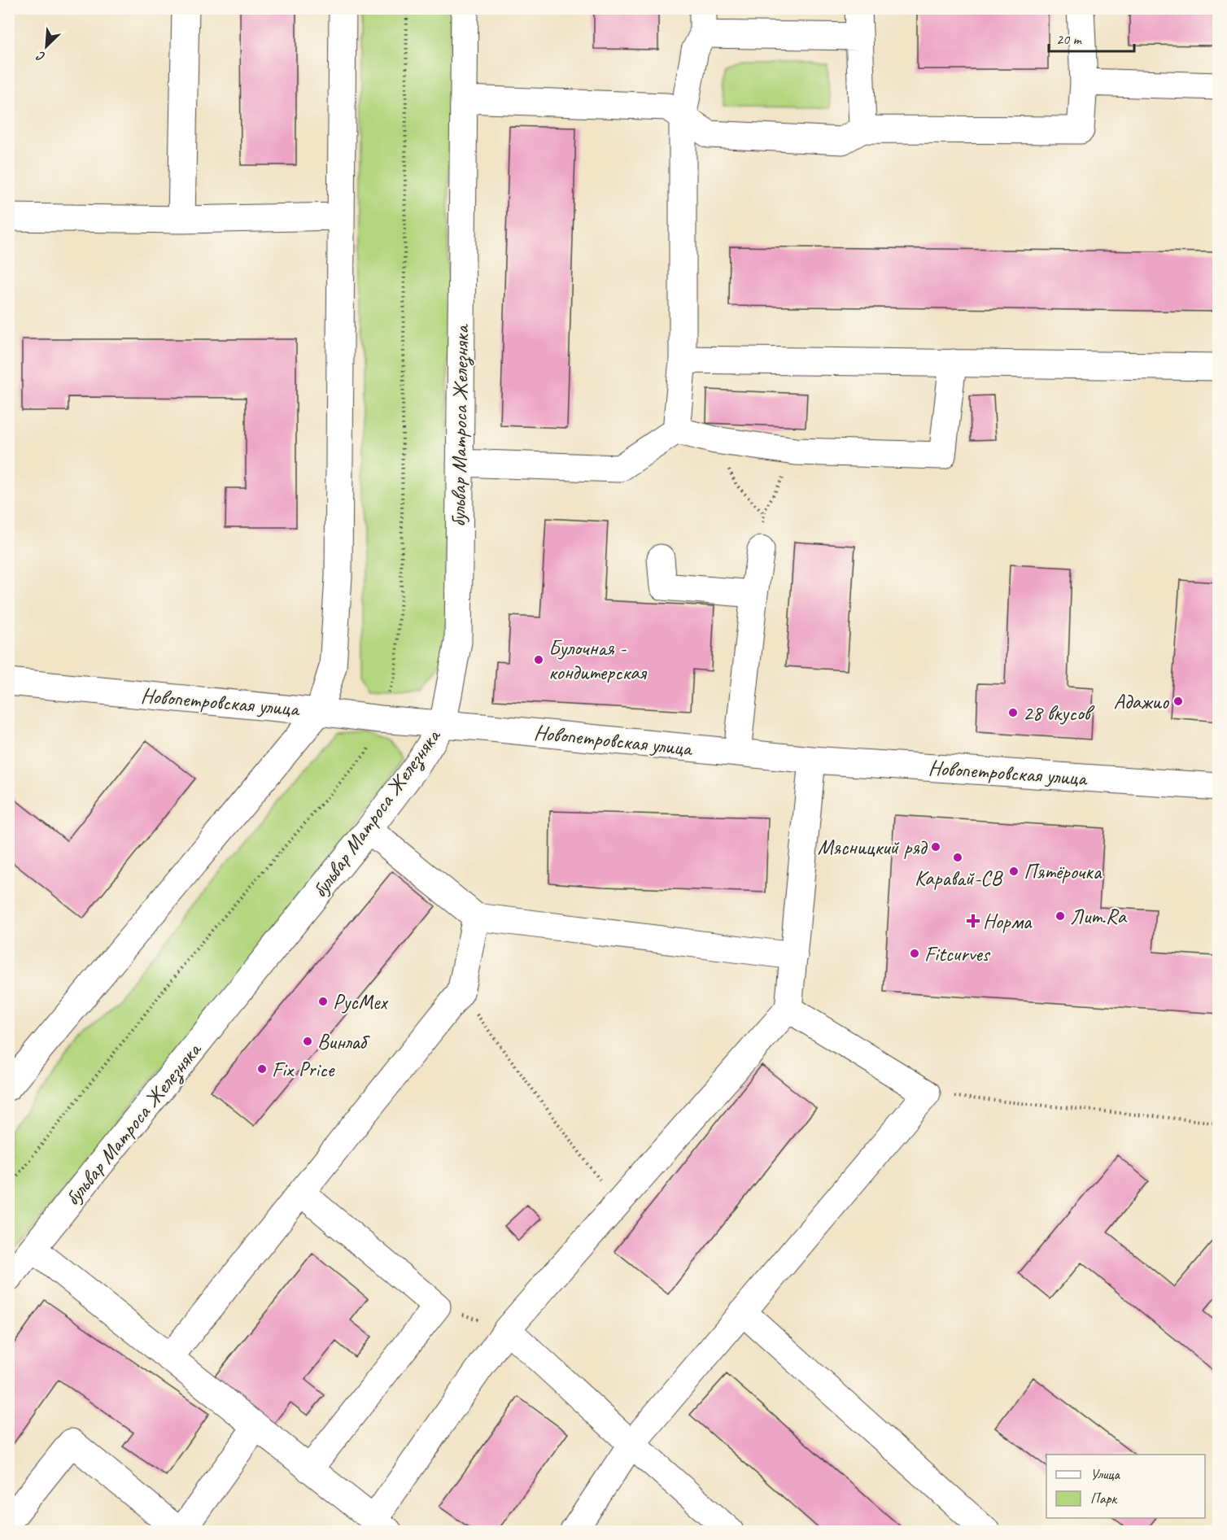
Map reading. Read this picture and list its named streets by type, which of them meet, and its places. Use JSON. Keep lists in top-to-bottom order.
{
  "streets": {
    "street": ["бульвар Матроса Железняка", "Новопетровская улица"]
  },
  "crossings": [
    ["бульвар Матроса Железняка", "Новопетровская улица"]
  ],
  "places": {
    "other": [
      "Булочная - кондитерская",
      "Адажио",
      "28 вкусов",
      "Мясницкий ряд",
      "Каравай-СВ",
      "Пятёрочка",
      "Лит.Ra",
      "Fitcurves",
      "РусМех",
      "Винлаб",
      "Fix Price"
    ],
    "health": ["Норма"]
  },
  "legend": ["Улица", "Парк"],
  "scale_bar": "20 m",
  "north": "bottom left"
}
